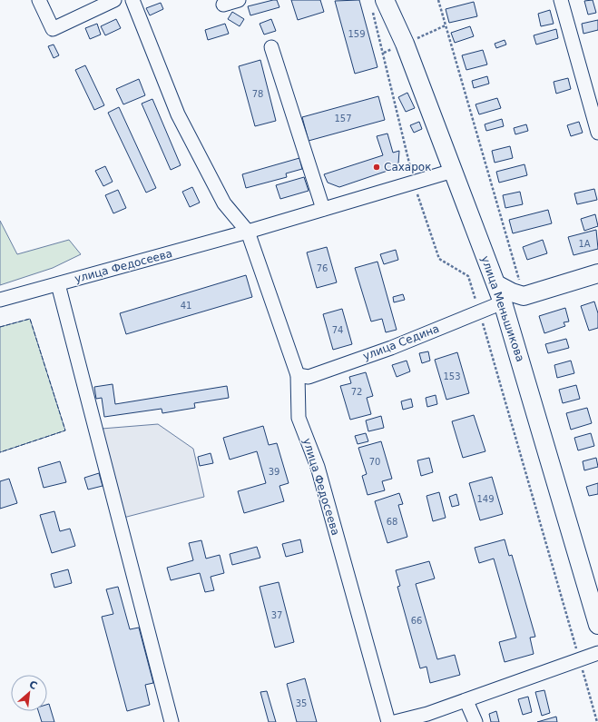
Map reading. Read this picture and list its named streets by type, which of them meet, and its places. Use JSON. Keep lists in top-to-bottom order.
{
  "streets": {
    "main road": ["улица Меньшикова"],
    "street": ["улица Федосеева", "улица Седина"]
  },
  "crossings": [
    ["улица Федосеева", "улица Меньшикова"],
    ["улица Федосеева", "улица Седина"],
    ["улица Меньшикова", "улица Седина"]
  ],
  "places": ["Сахарок"],
  "house_numbers": [
    "159",
    "78",
    "157",
    "1А",
    "76",
    "41",
    "74",
    "153",
    "72",
    "70",
    "39",
    "149",
    "68",
    "37",
    "66",
    "35"
  ],
  "north": "top right"
}
